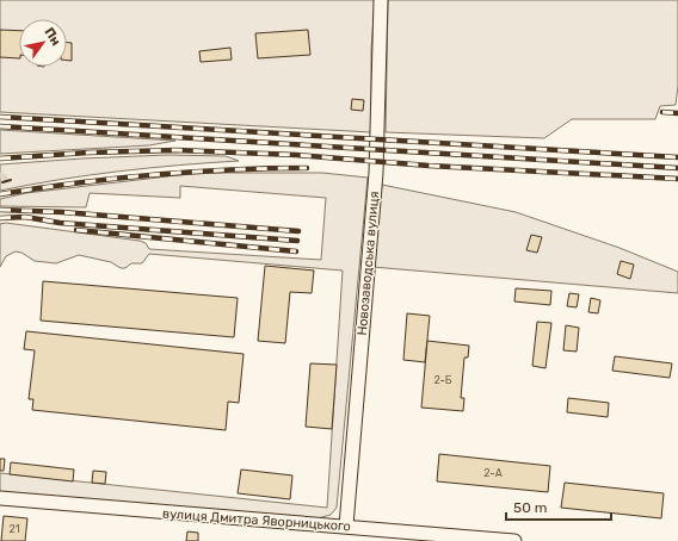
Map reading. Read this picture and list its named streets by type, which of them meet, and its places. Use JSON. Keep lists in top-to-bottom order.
{
  "streets": {
    "street": ["Новозаводська вулиця", "вулиця Дмитра Яворницького"]
  },
  "crossings": [
    ["Новозаводська вулиця", "вулиця Дмитра Яворницького"]
  ],
  "house_numbers": ["2-Б", "2-А", "21"],
  "scale_bar": "50 m",
  "north": "top right"
}
